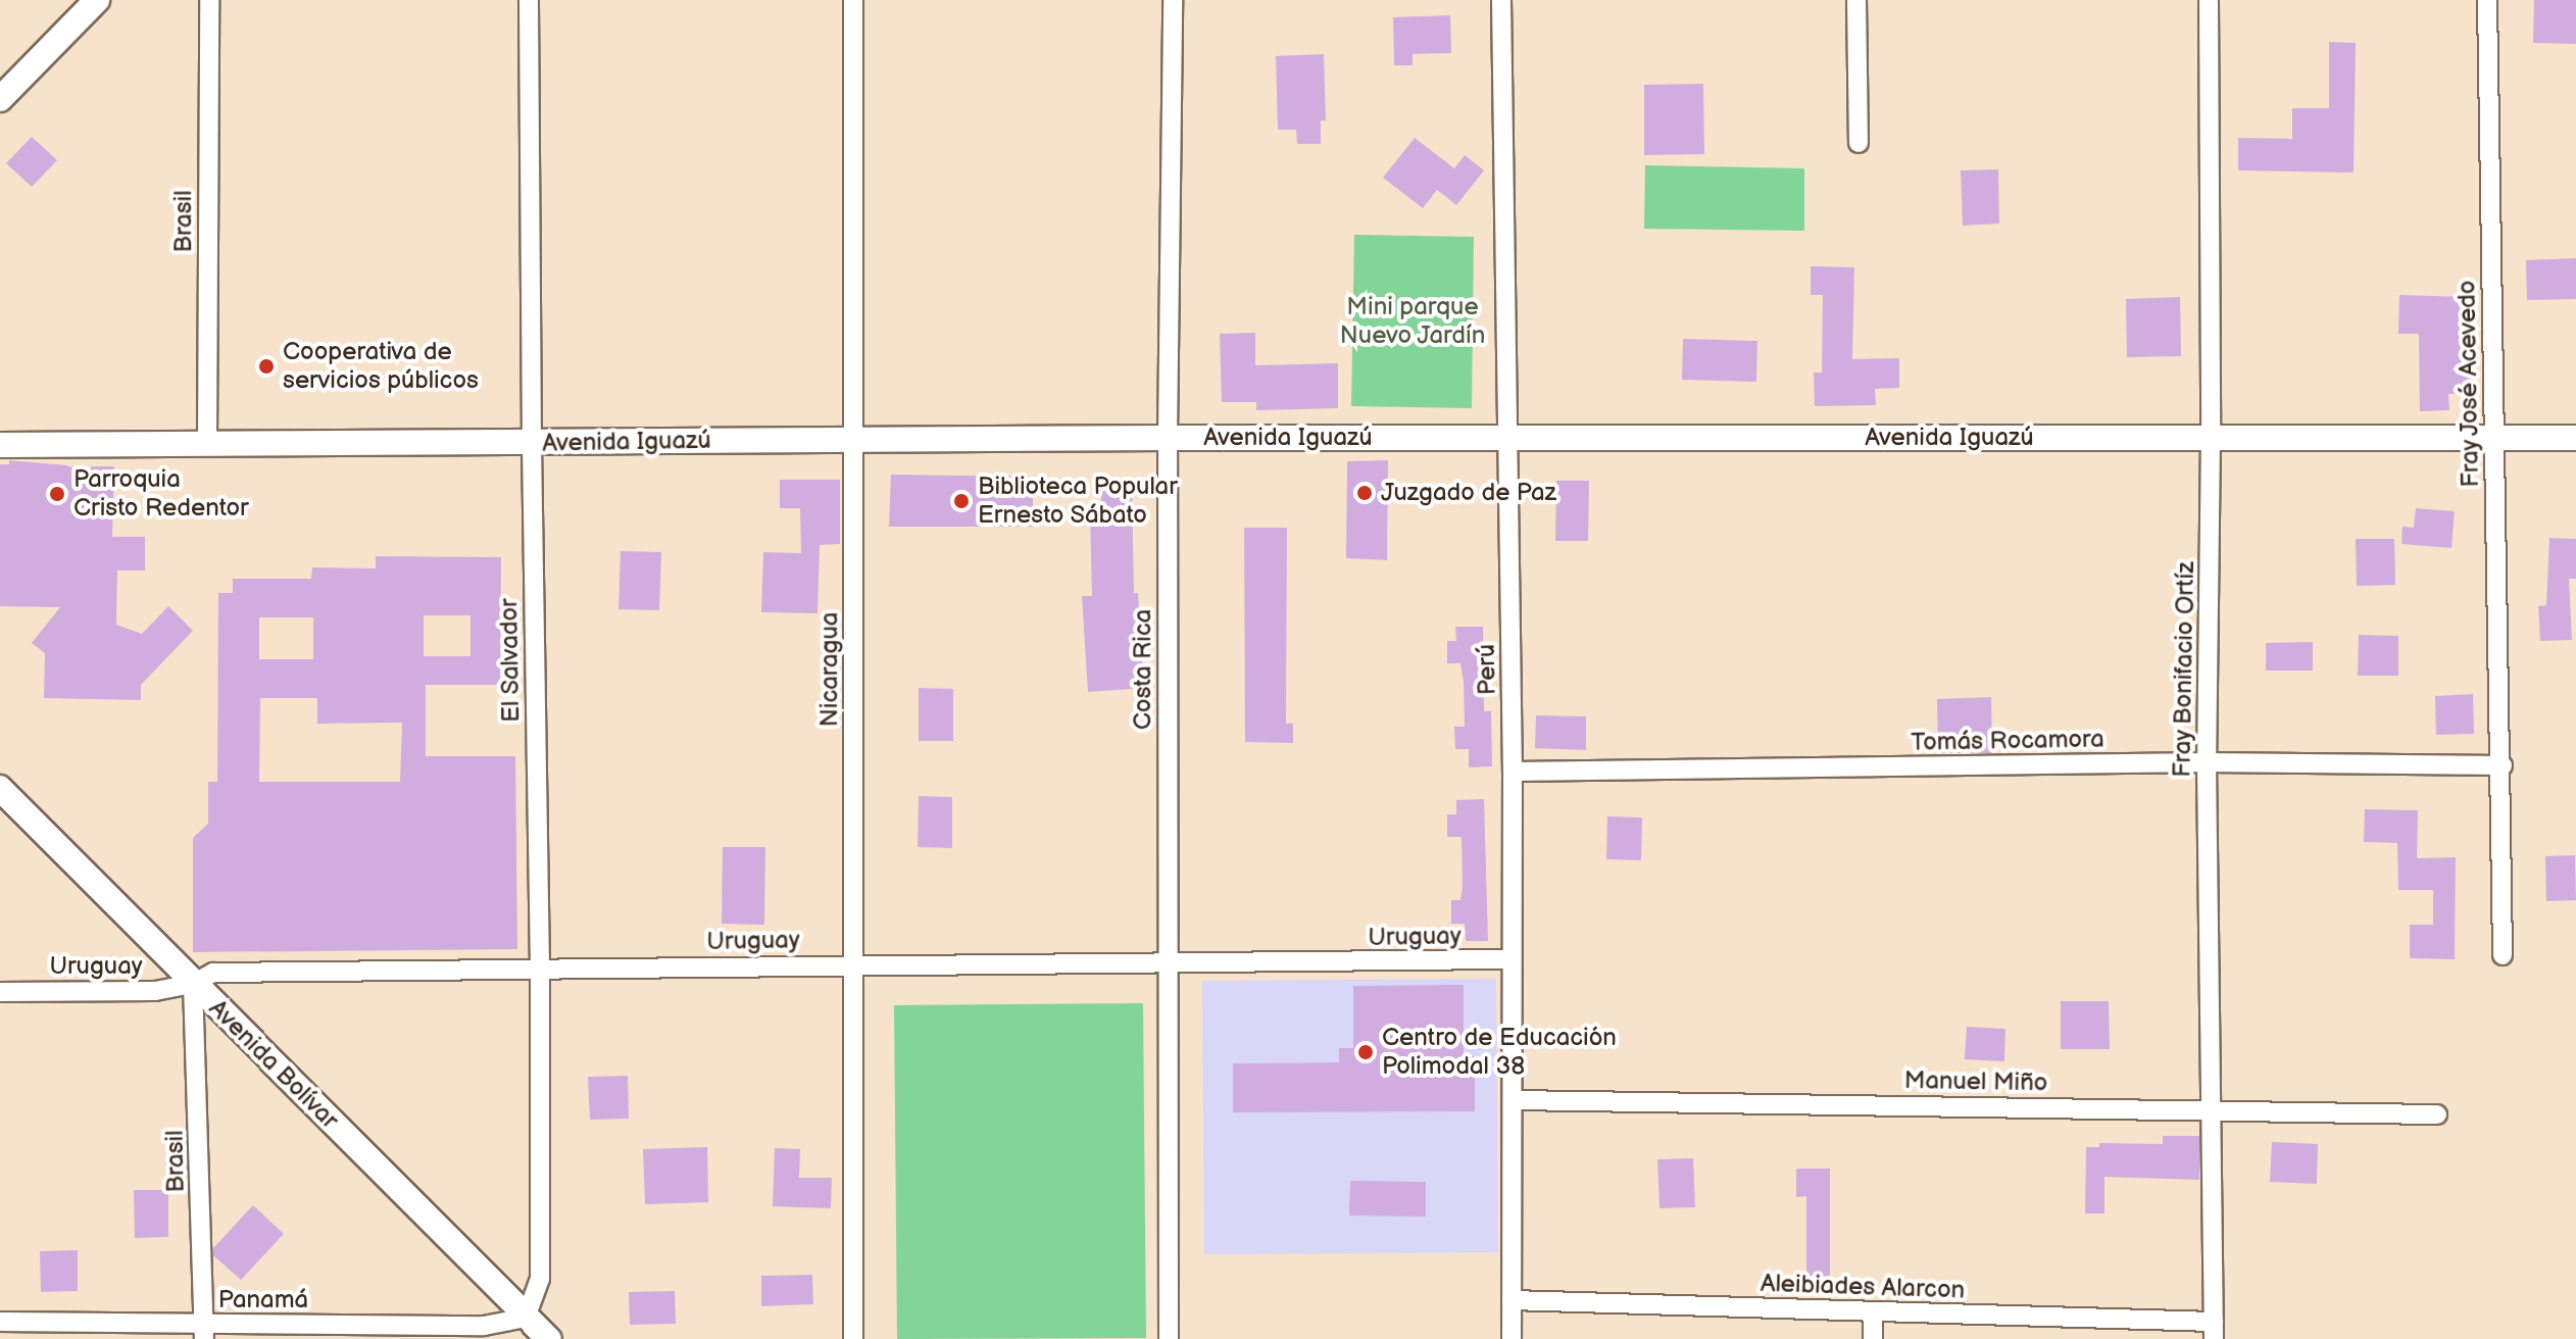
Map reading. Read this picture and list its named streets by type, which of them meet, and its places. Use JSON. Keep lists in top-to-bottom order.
{
  "streets": {
    "main road": ["Avenida Iguazú", "Avenida Bolívar"],
    "street": [
      "Brasil",
      "Fray José Acevedo",
      "El Salvador",
      "Nicaragua",
      "Costa Rica",
      "Perú",
      "Fray Bonifacio Ortíz",
      "Tomás Rocamora",
      "Uruguay",
      "Manuel Miño",
      "Aleibiades Alarcon",
      "Panamá"
    ]
  },
  "crossings": [
    ["Brasil", "Avenida Iguazú"],
    ["Brasil", "Uruguay"],
    ["Brasil", "Avenida Bolívar"],
    ["Brasil", "Panamá"],
    ["Fray José Acevedo", "Avenida Iguazú"],
    ["Fray José Acevedo", "Tomás Rocamora"],
    ["Avenida Iguazú", "El Salvador"],
    ["Avenida Iguazú", "Nicaragua"],
    ["Avenida Iguazú", "Costa Rica"],
    ["Avenida Iguazú", "Perú"],
    ["Avenida Iguazú", "Fray Bonifacio Ortíz"],
    ["El Salvador", "Uruguay"],
    ["El Salvador", "Avenida Bolívar"],
    ["El Salvador", "Panamá"],
    ["Nicaragua", "Uruguay"],
    ["Costa Rica", "Uruguay"],
    ["Perú", "Tomás Rocamora"],
    ["Perú", "Uruguay"],
    ["Perú", "Manuel Miño"],
    ["Perú", "Aleibiades Alarcon"],
    ["Fray Bonifacio Ortíz", "Tomás Rocamora"],
    ["Fray Bonifacio Ortíz", "Manuel Miño"],
    ["Fray Bonifacio Ortíz", "Aleibiades Alarcon"],
    ["Uruguay", "Avenida Bolívar"],
    ["Avenida Bolívar", "Panamá"]
  ],
  "parks": ["Mini parque Nuevo Jardín"],
  "places": [
    "Cooperativa de servicios públicos",
    "Juzgado de Paz",
    "Parroquia Cristo Redentor",
    "Biblioteca Popular Ernesto Sábato",
    "Centro de Educación Polimodal 38"
  ]
}
